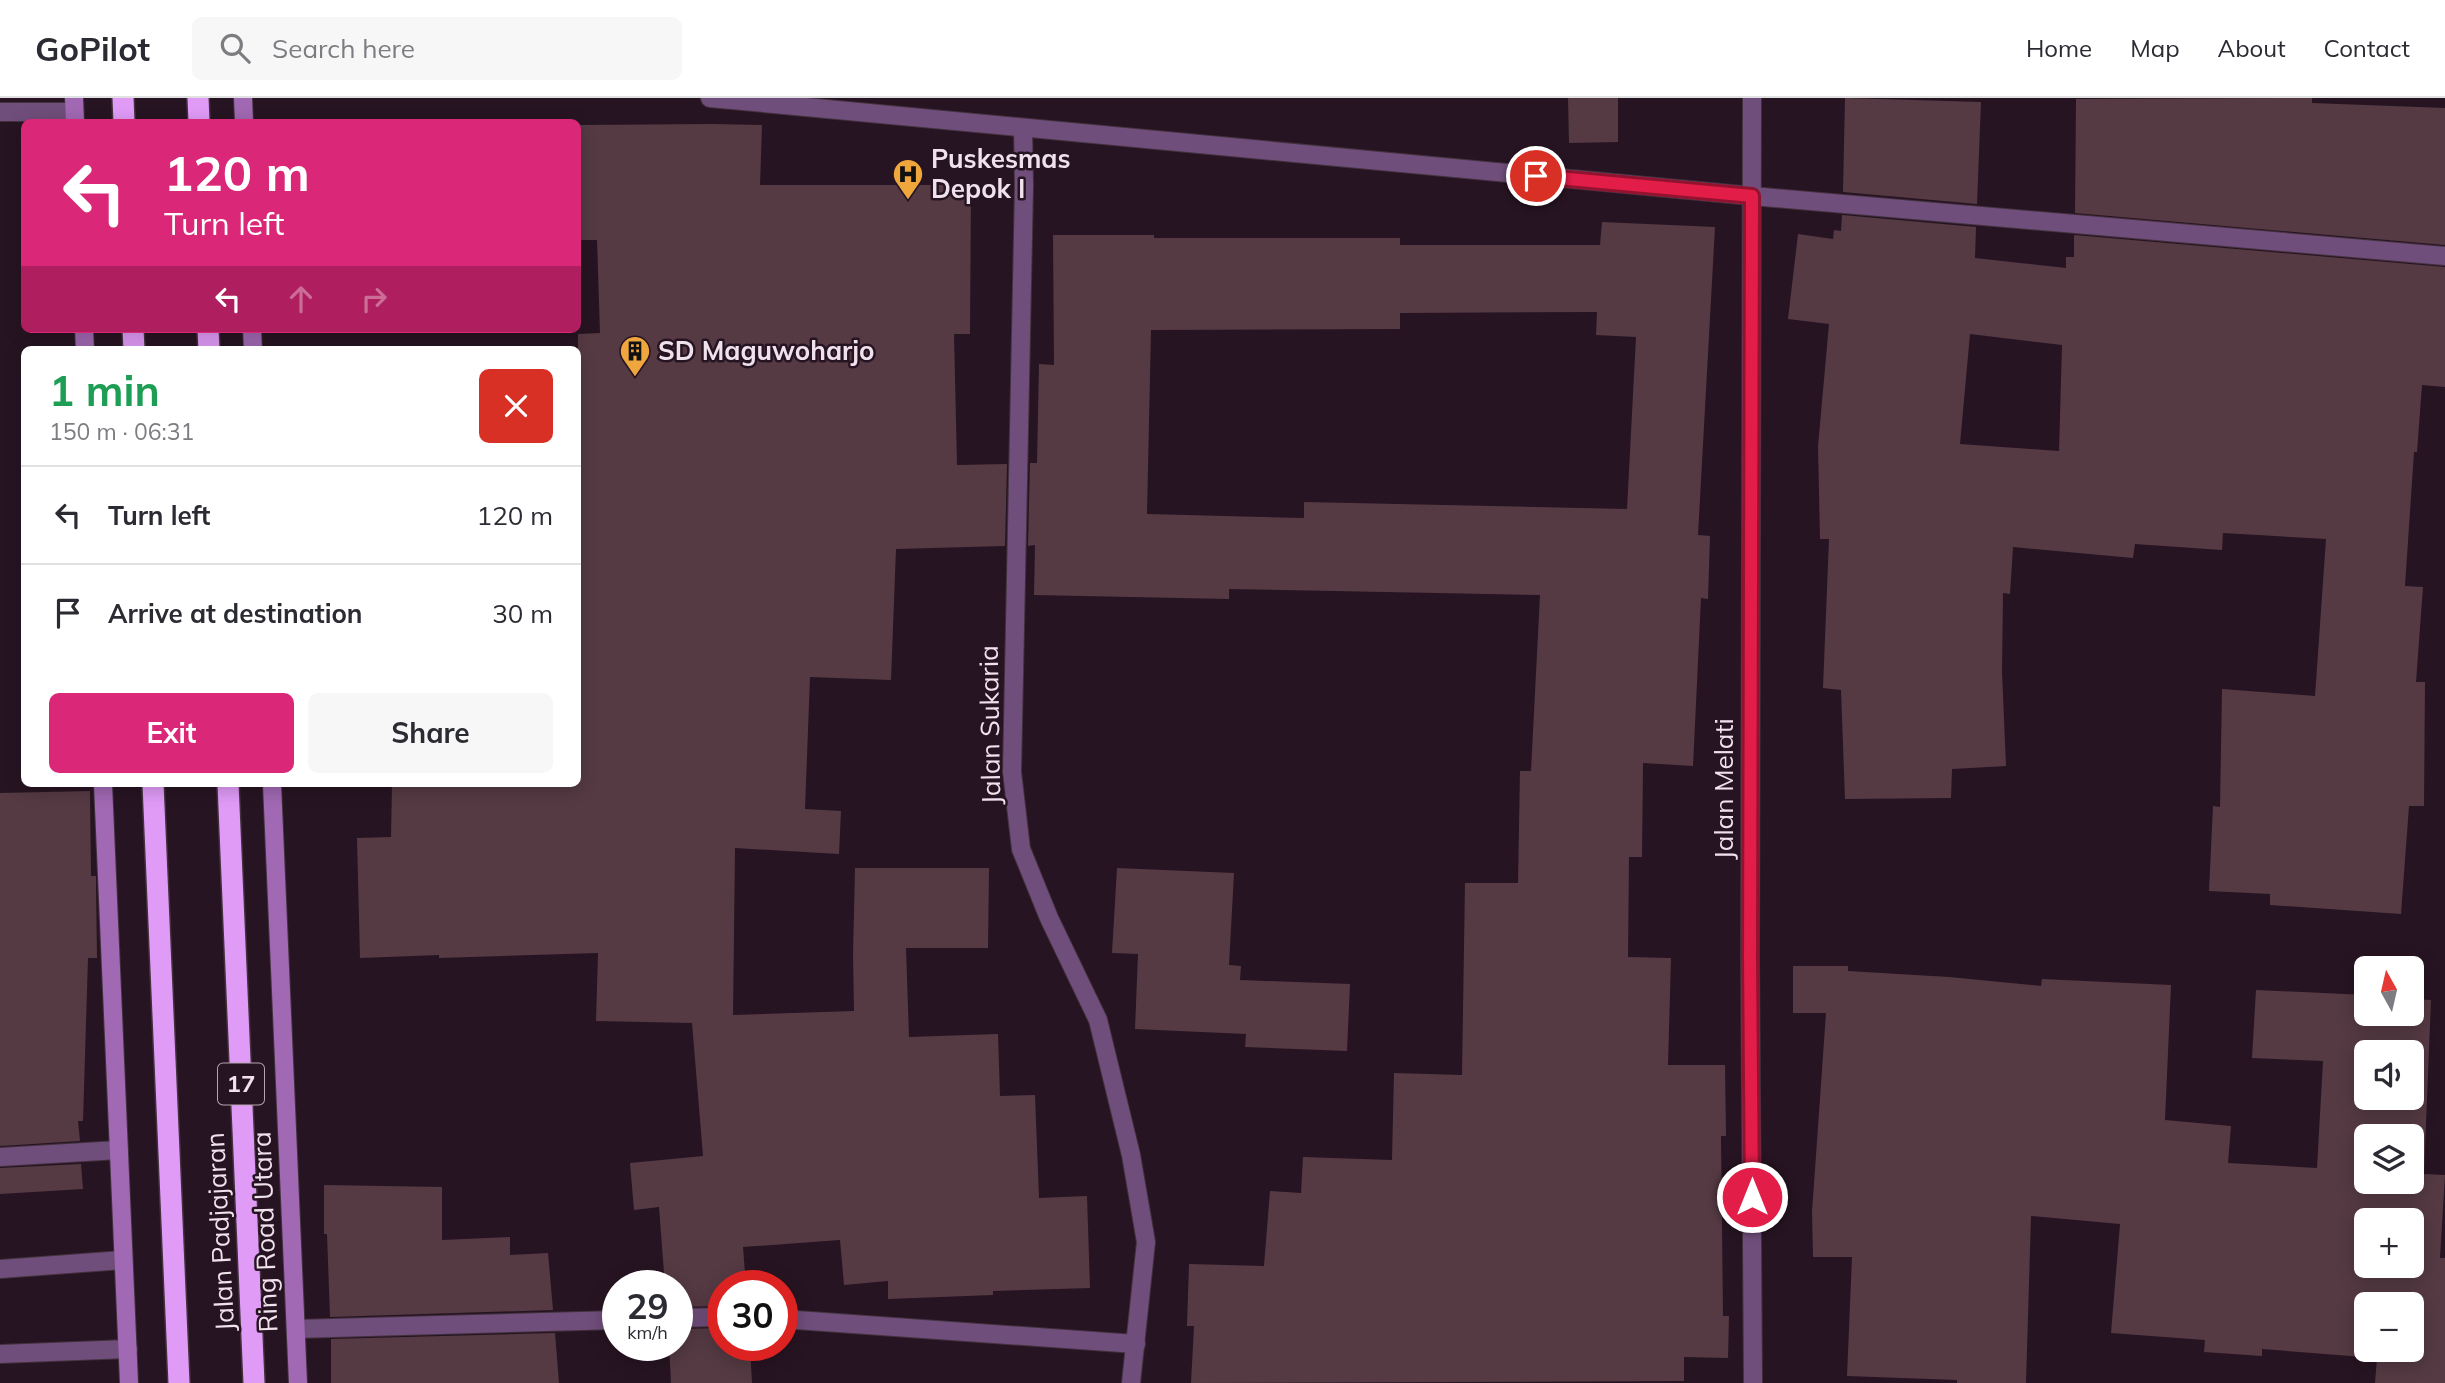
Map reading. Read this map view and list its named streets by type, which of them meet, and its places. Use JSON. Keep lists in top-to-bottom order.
{
  "streets": {
    "highway": ["17", "Jalan Padjajaran"],
    "street": ["Jalan Sukaria", "Jalan Melati", "Ring Road Utara"]
  },
  "places": {
    "hospital": ["Puskesmas Depok I"],
    "building": ["SD Maguwoharjo"]
  },
  "north": "top",
  "page": {
    "header": "GoPilot",
    "search": "Search here",
    "nav": [
      "Home",
      "Map",
      "About",
      "Contact"
    ],
    "turn": ["120 m", "Turn left"],
    "heading": ["1 min", "150 m · 06:31"],
    "list": [
      {
        "name": "Turn left",
        "value": "120 m"
      },
      {
        "name": "Arrive at destination",
        "value": "30 m"
      }
    ],
    "buttons": ["Exit", "Share"],
    "map_buttons": ["+", "−"],
    "speed": "29 km/h",
    "limit": "30"
  }
}
